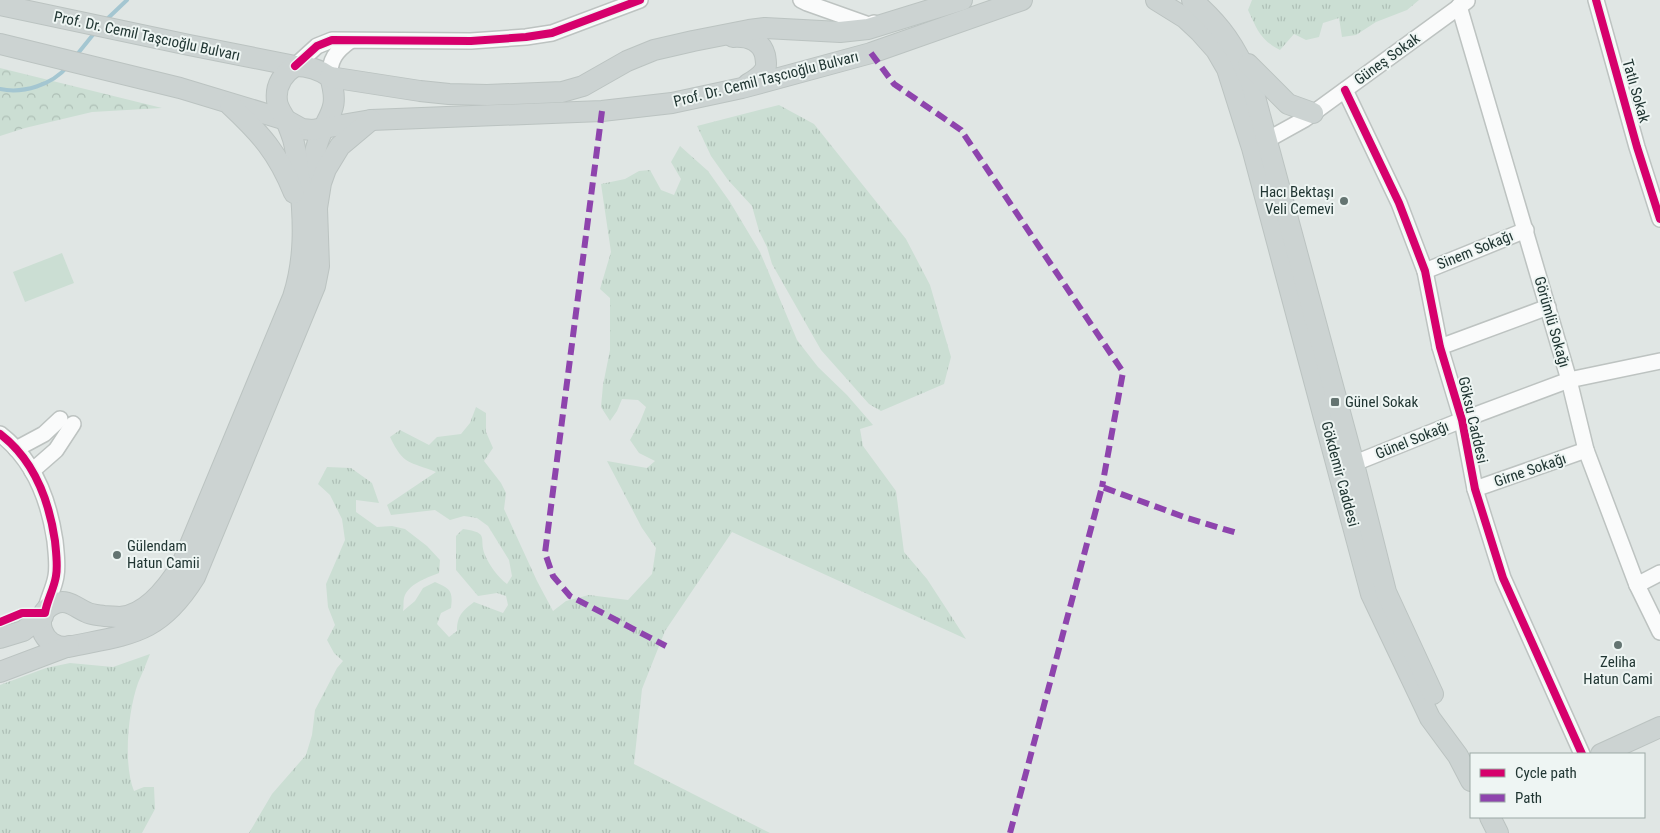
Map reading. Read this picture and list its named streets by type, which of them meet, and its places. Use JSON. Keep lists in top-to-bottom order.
{
  "streets": {
    "main road": ["Prof. Dr. Cemil Taşcıoğlu Bulvarı", "Gökdemir Caddesi"],
    "street": [
      "Güneş Sokak",
      "Tatlı Sokak",
      "Sinem Sokağı",
      "Görümlü Sokağı",
      "Göksu Caddesi",
      "Günel Sokağı",
      "Girne Sokağı"
    ]
  },
  "crossings": [
    ["Güneş Sokak", "Görümlü Sokağı"],
    ["Güneş Sokak", "Göksu Caddesi"],
    ["Güneş Sokak", "Gökdemir Caddesi"],
    ["Sinem Sokağı", "Görümlü Sokağı"],
    ["Sinem Sokağı", "Göksu Caddesi"],
    ["Görümlü Sokağı", "Günel Sokağı"],
    ["Görümlü Sokağı", "Girne Sokağı"],
    ["Göksu Caddesi", "Günel Sokağı"],
    ["Göksu Caddesi", "Girne Sokağı"],
    ["Günel Sokağı", "Gökdemir Caddesi"]
  ],
  "places": {
    "other": ["Hacı Bektaşı Veli Cemevi", "Gülendam Hatun Camii", "Zeliha Hatun Cami"],
    "transit": ["Günel Sokak"]
  },
  "legend": ["Cycle path", "Path"]
}
